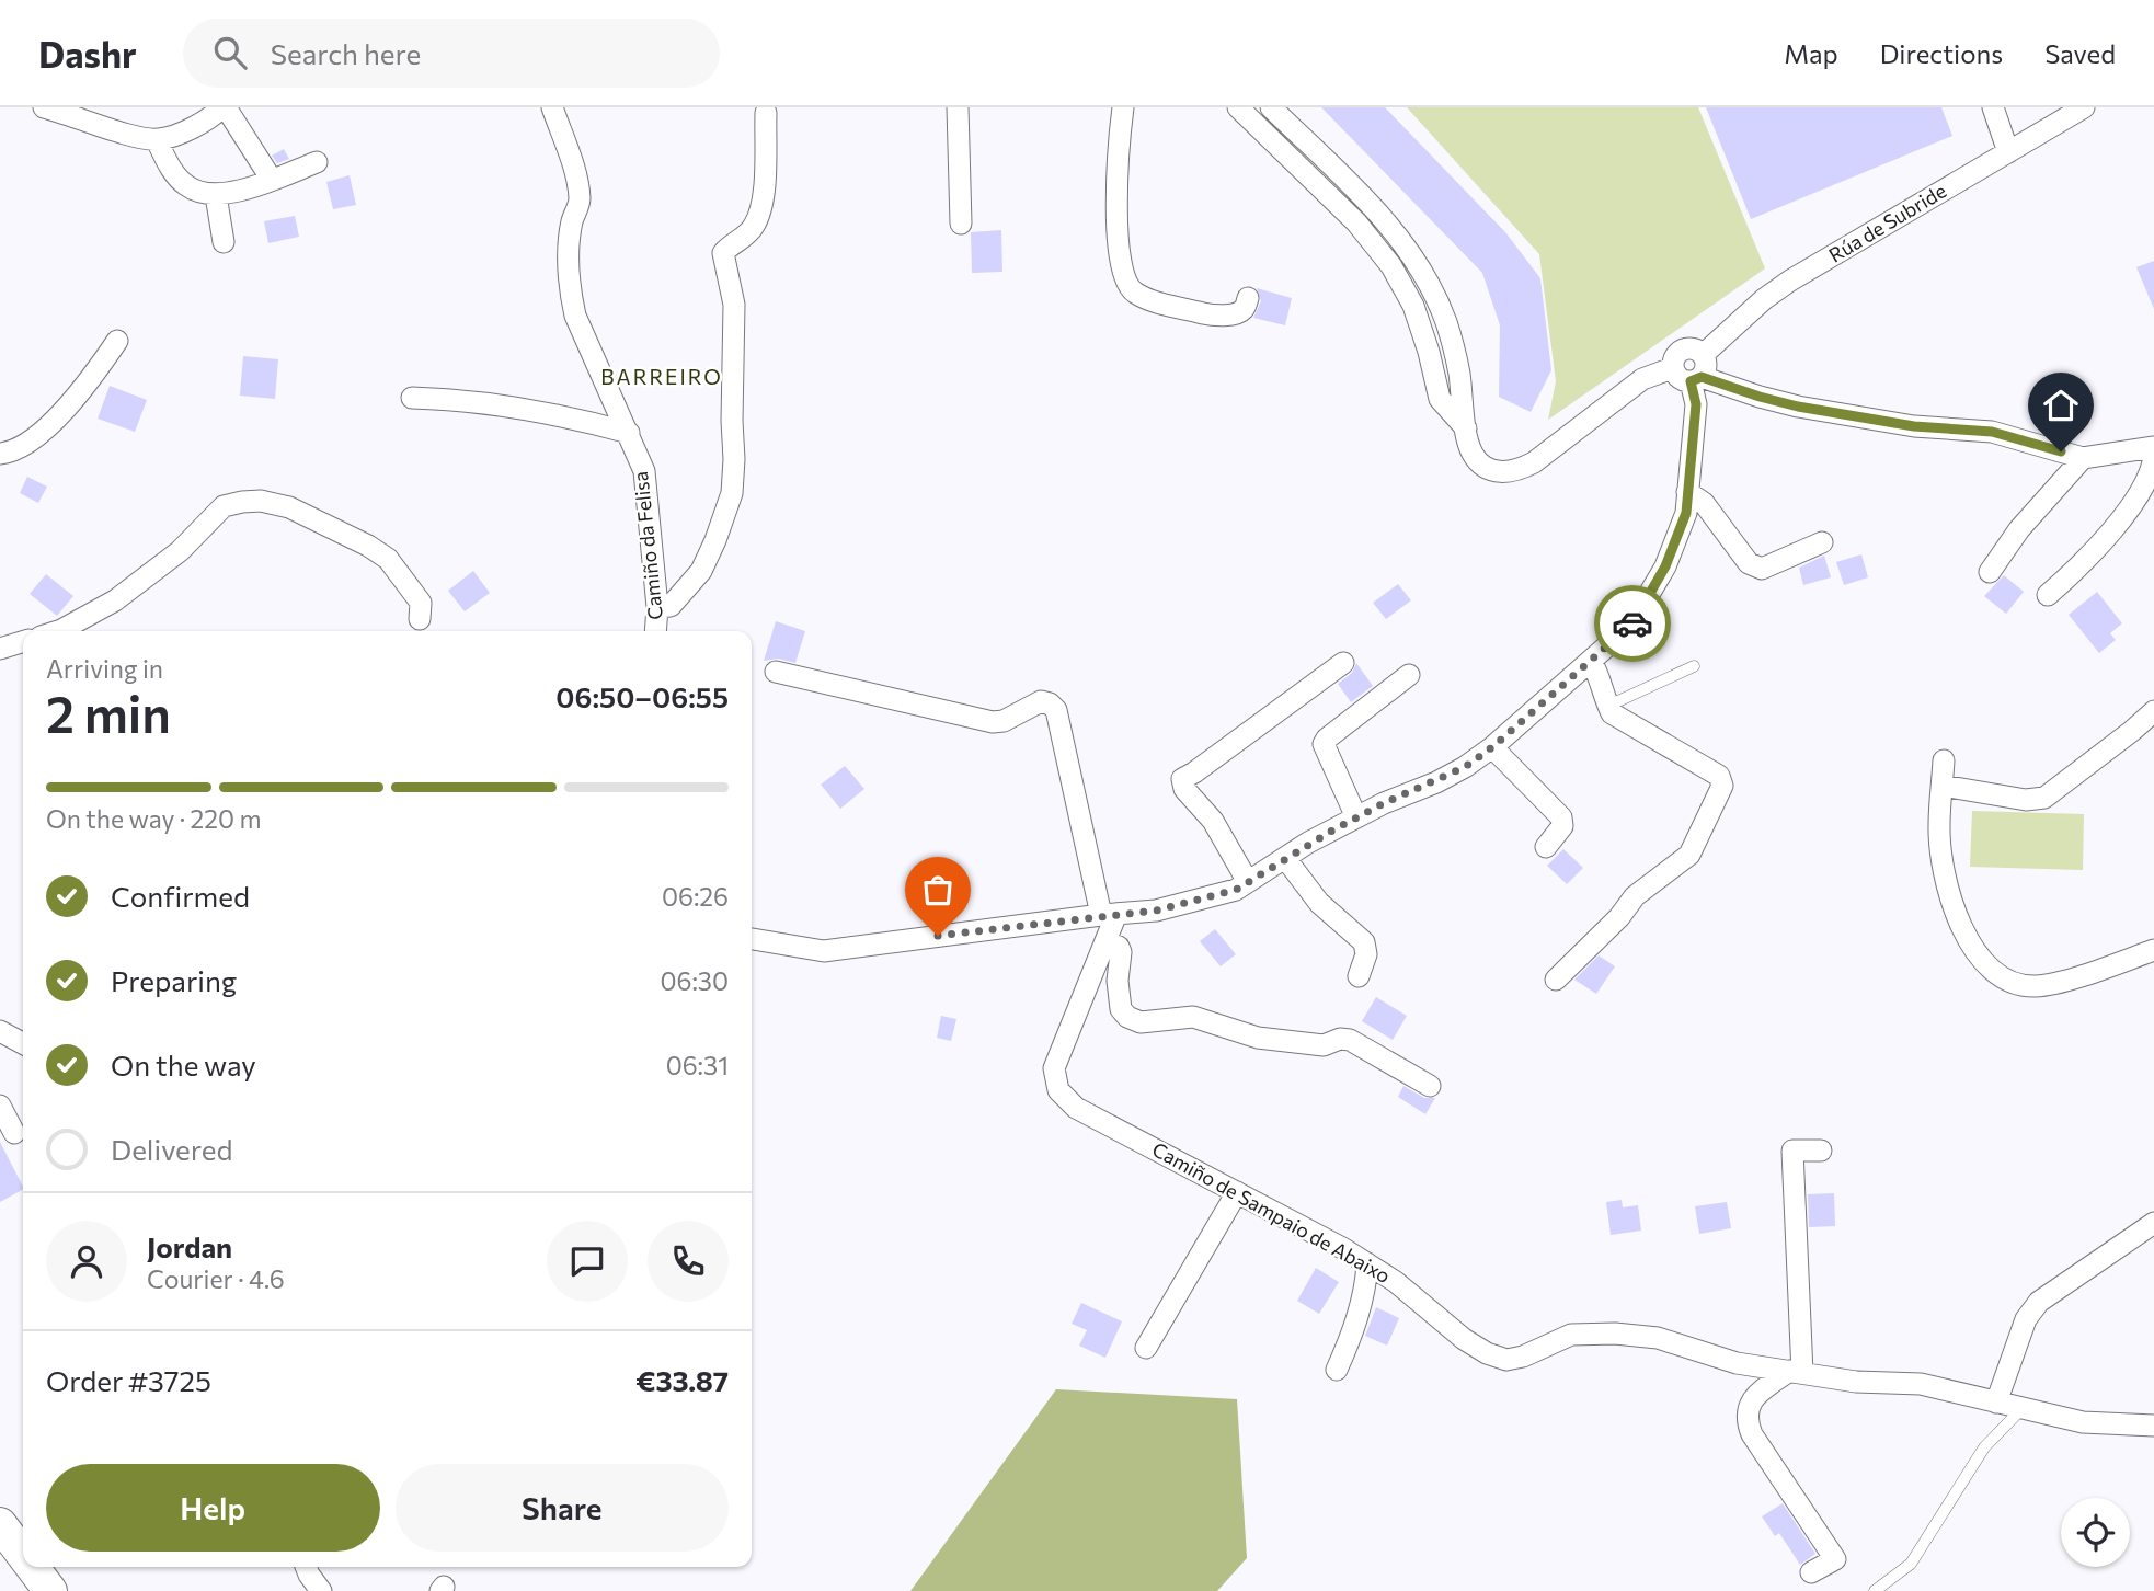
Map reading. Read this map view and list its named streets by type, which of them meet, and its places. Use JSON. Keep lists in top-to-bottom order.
{
  "streets": {
    "street": ["Rúa de Subride", "Camiño da Felisa", "Camiño de Sampaio de Abaixo"]
  },
  "districts": ["BARREIRO"],
  "page": {
    "header": "Dashr",
    "search": "Search here",
    "nav": ["Map", "Directions", "Saved"],
    "heading": ["2 min", "Arriving in", "06:50–06:55"],
    "panel": [
      "Jordan",
      "Courier · 4.6",
      "Order #3725",
      "€33.87"
    ],
    "bar": "On the way · 220 m",
    "list": [
      ["Confirmed", "06:26"],
      ["Preparing", "06:30"],
      ["On the way", "06:31"],
      "Delivered"
    ],
    "buttons": ["Help", "Share"]
  }
}
